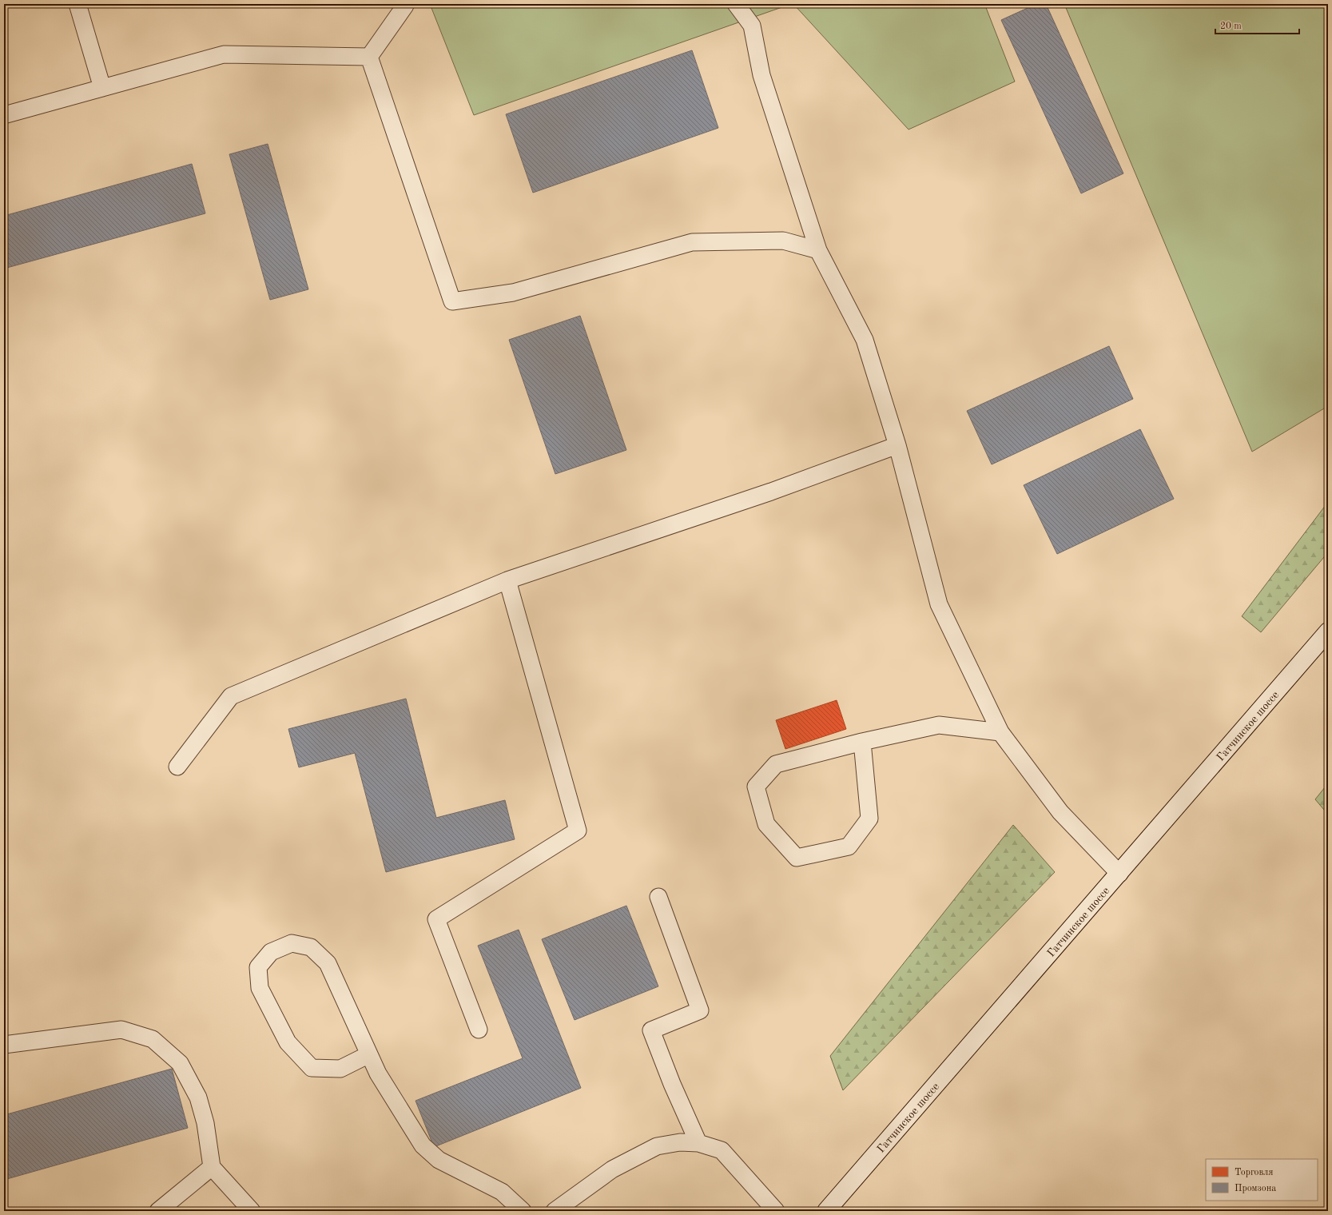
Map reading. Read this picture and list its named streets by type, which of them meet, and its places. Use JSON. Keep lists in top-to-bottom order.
{
  "streets": {
    "main road": ["Гатчинское шоссе"]
  },
  "legend": ["Торговля", "Промзона"],
  "scale_bar": "20 m"
}
